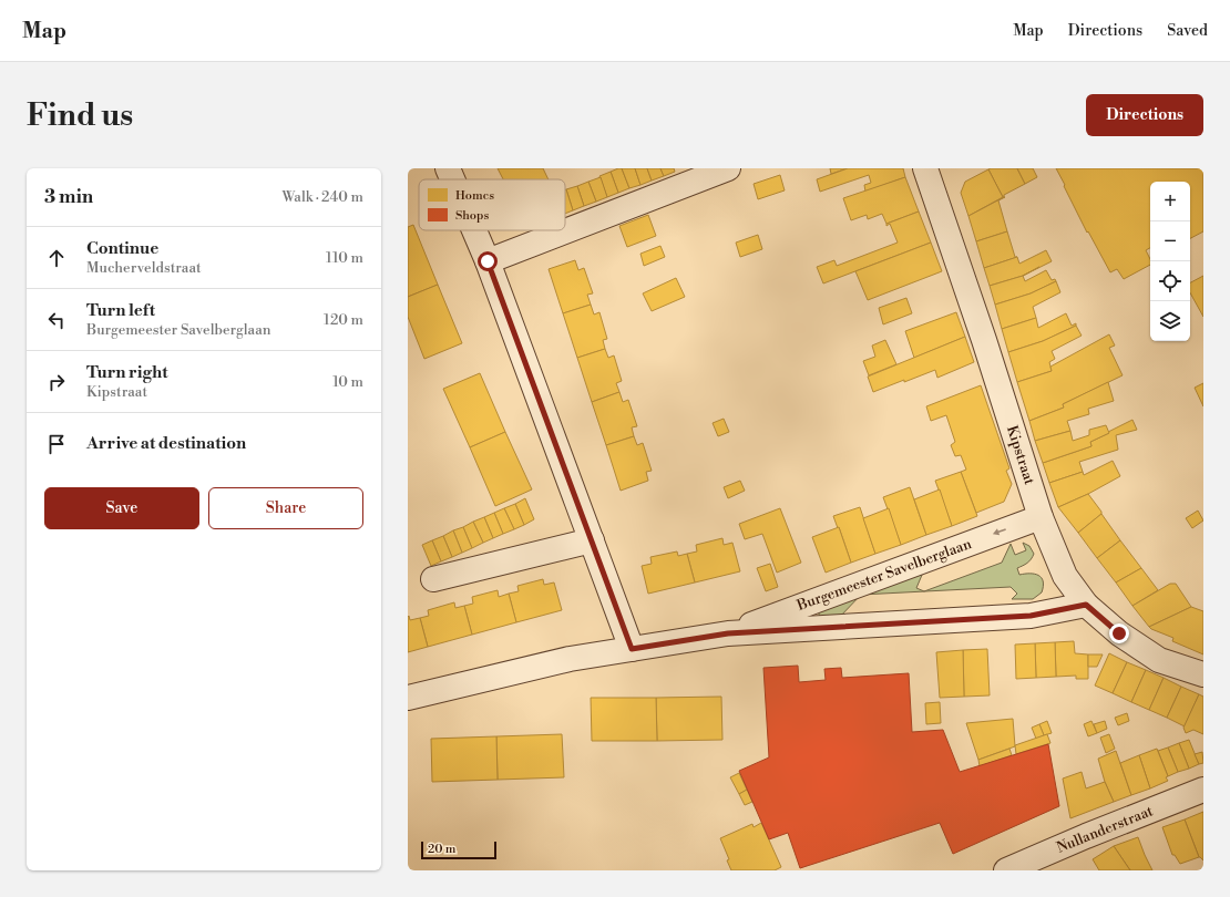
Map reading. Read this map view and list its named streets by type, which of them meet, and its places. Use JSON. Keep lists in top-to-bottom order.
{
  "streets": {
    "street": ["Kipstraat", "Burgemeester Savelberglaan", "Nullanderstraat"]
  },
  "crossings": [
    ["Kipstraat", "Burgemeester Savelberglaan"]
  ],
  "legend": ["Homes", "Shops"],
  "scale_bar": "20 m",
  "page": {
    "header": "Map",
    "nav": ["Map", "Directions", "Saved"],
    "buttons": [
      "Directions",
      ["Save", "Share"]
    ],
    "title": "Find us",
    "heading": ["3 min", "Walk · 240 m"],
    "map_buttons": ["+", "−"],
    "list": [
      ["Continue", "Mucherveldstraat", "110 m"],
      ["Turn left", "Burgemeester Savelberglaan", "120 m"],
      ["Turn right", "Kipstraat", "10 m"],
      "Arrive at destination"
    ],
    "scale": "20 m"
  }
}
